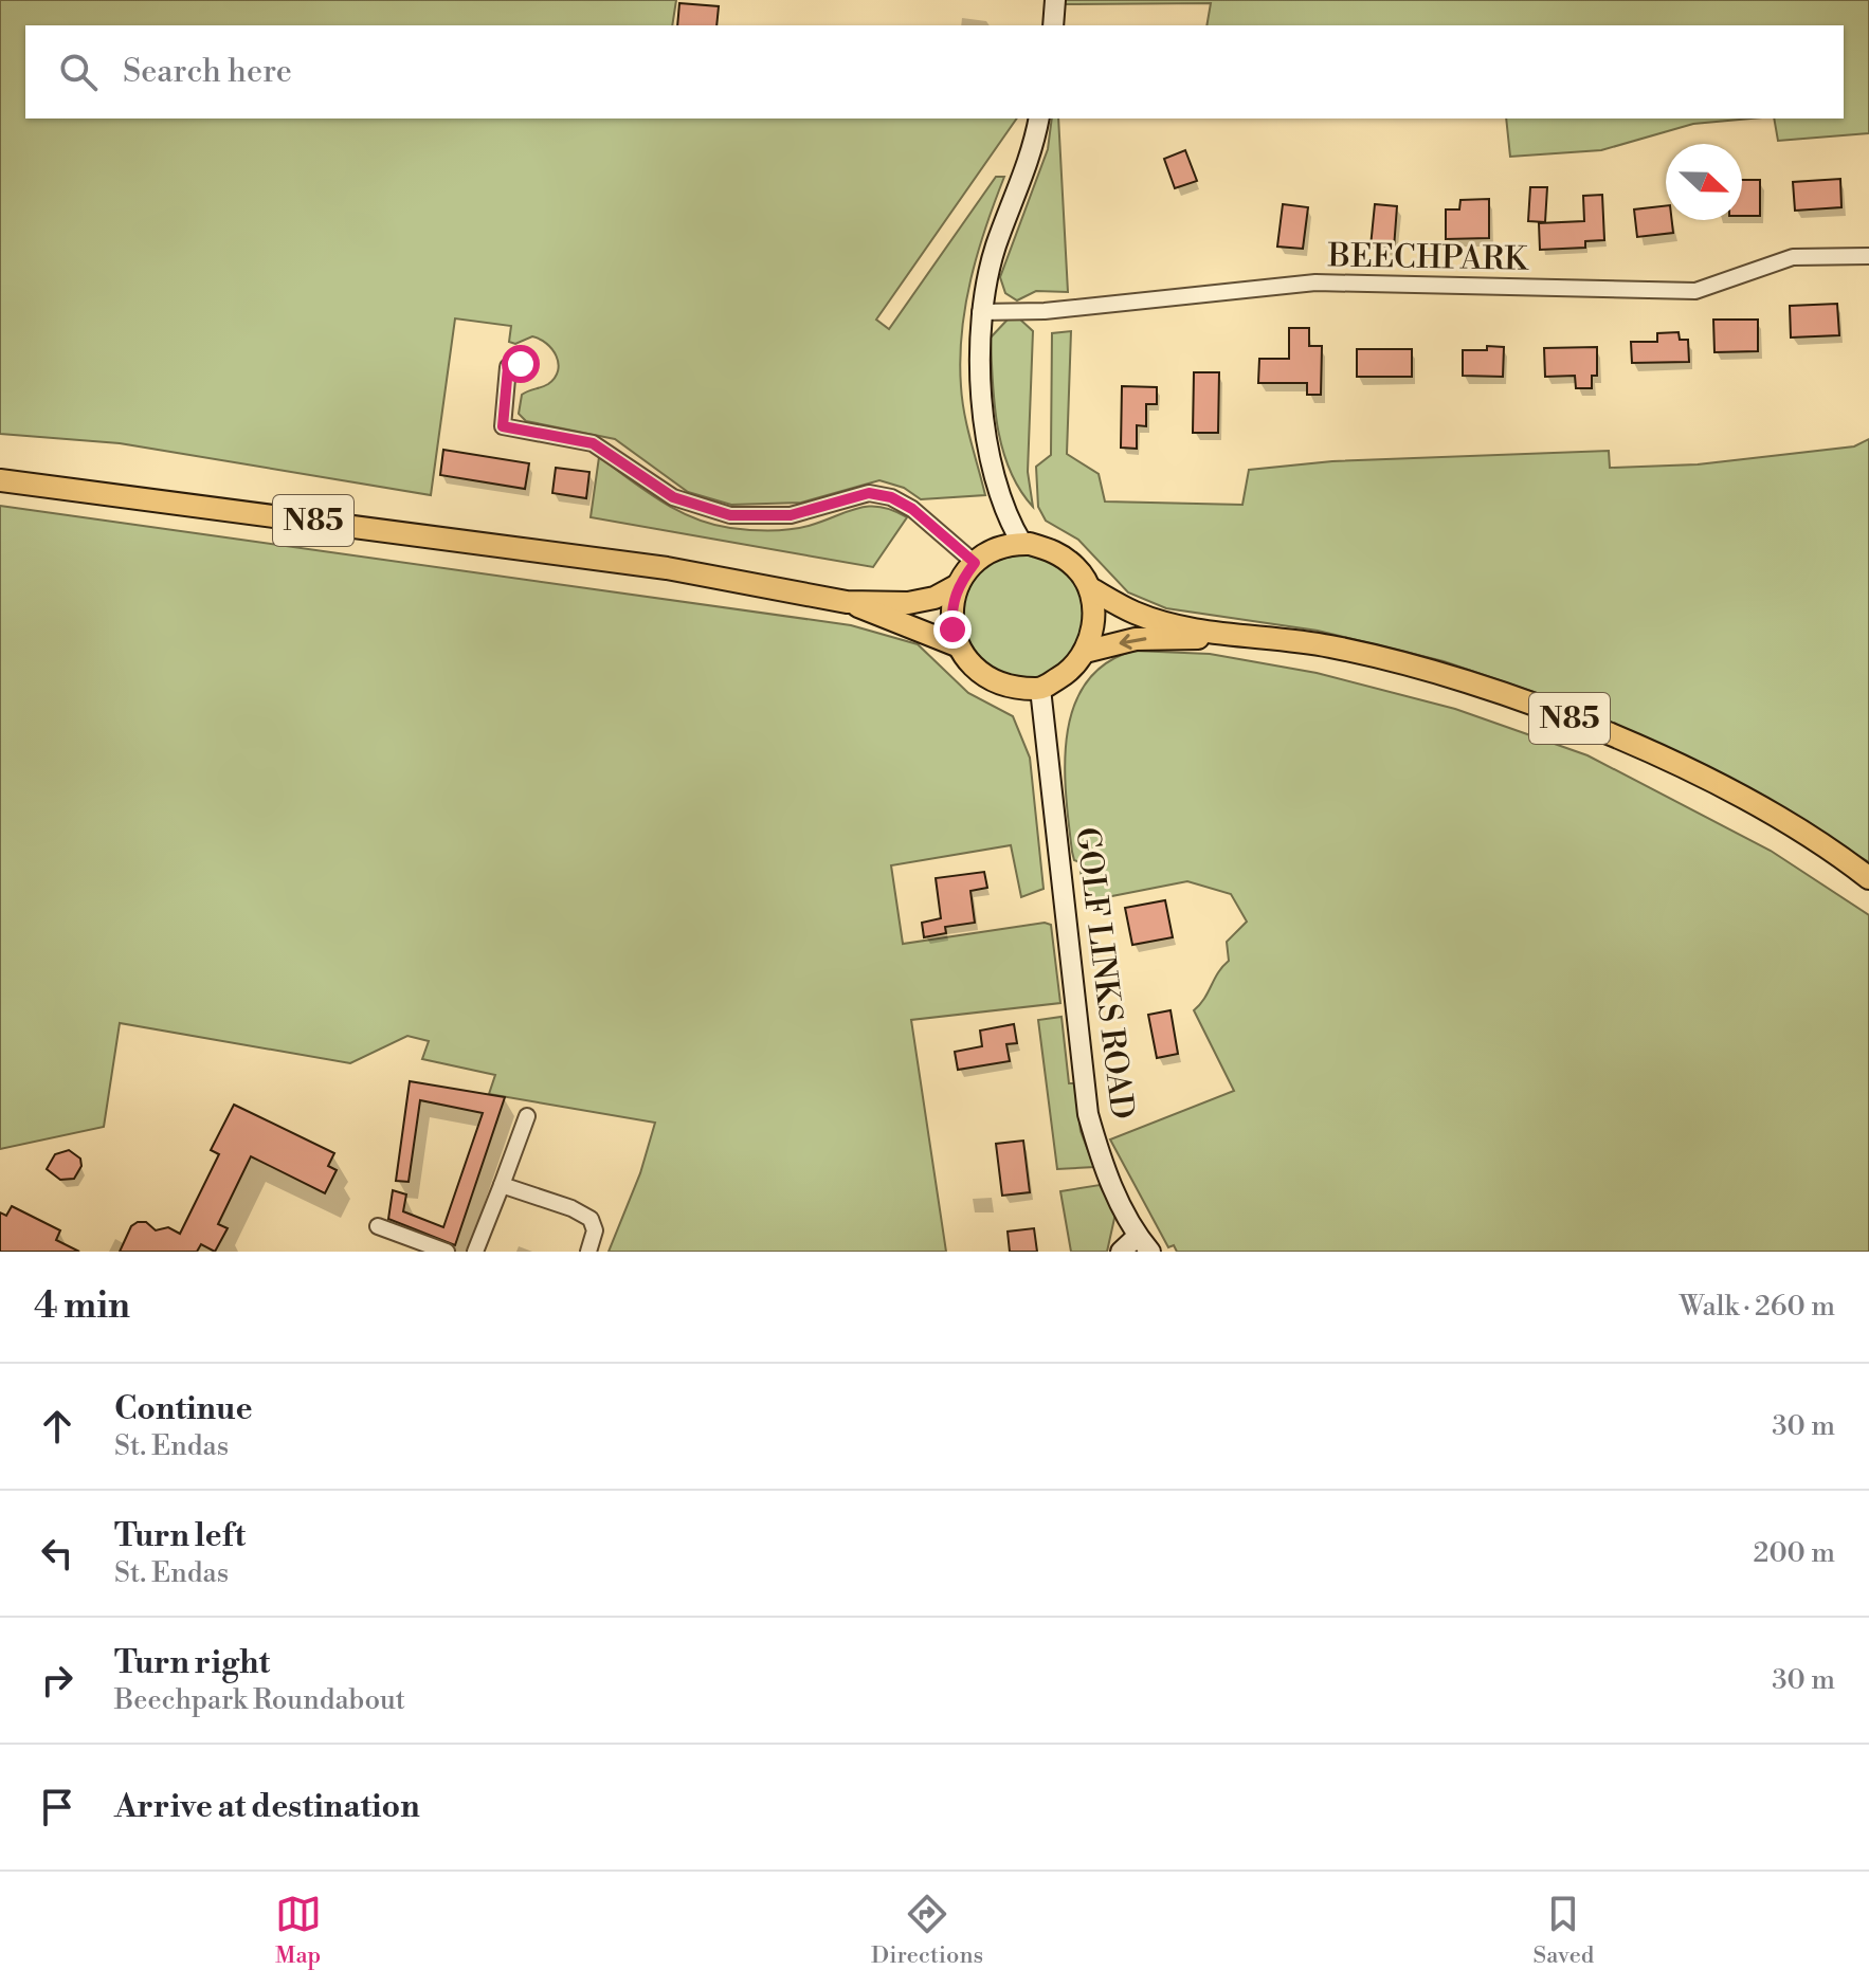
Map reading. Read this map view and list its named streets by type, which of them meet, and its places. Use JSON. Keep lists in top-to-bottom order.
{
  "streets": {
    "main road": ["N85", "GOLF LINKS ROAD"],
    "street": ["BEECHPARK"]
  },
  "crossings": [
    ["N85", "GOLF LINKS ROAD"]
  ],
  "north": "right",
  "page": {
    "search": "Search here",
    "heading": ["4 min", "Walk · 260 m"],
    "list": [
      ["Continue", "St. Endas", "30 m"],
      ["Turn left", "St. Endas", "200 m"],
      ["Turn right", "Beechpark Roundabout", "30 m"],
      "Arrive at destination"
    ],
    "nav": ["Map", "Directions", "Saved"]
  }
}
